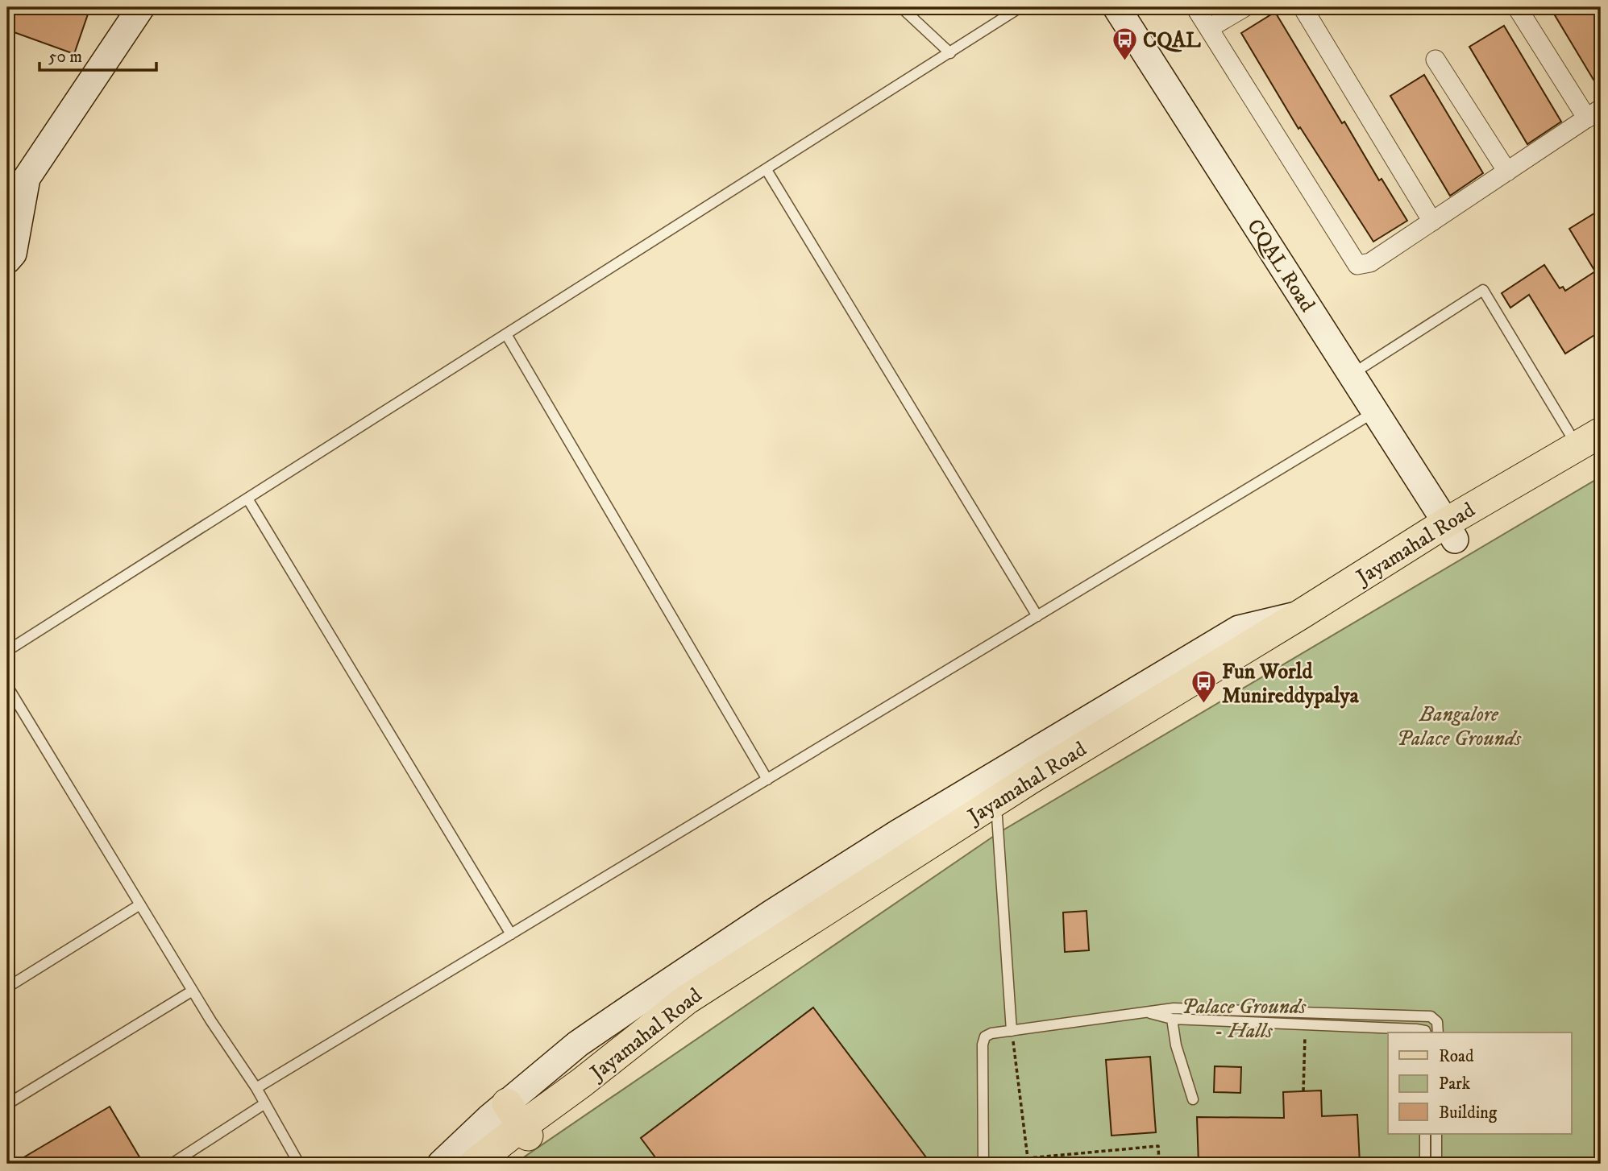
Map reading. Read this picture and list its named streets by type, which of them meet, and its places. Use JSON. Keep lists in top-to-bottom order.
{
  "streets": {
    "main road": ["CQAL Road", "Jayamahal Road"]
  },
  "crossings": [
    ["CQAL Road", "Jayamahal Road"]
  ],
  "parks": ["Bangalore Palace Grounds", "Palace Grounds - Halls"],
  "places": {
    "bus stop": ["CQAL", "Fun World Munireddypalya"]
  },
  "legend": ["Road", "Park", "Building"],
  "scale_bar": "50 m"
}
